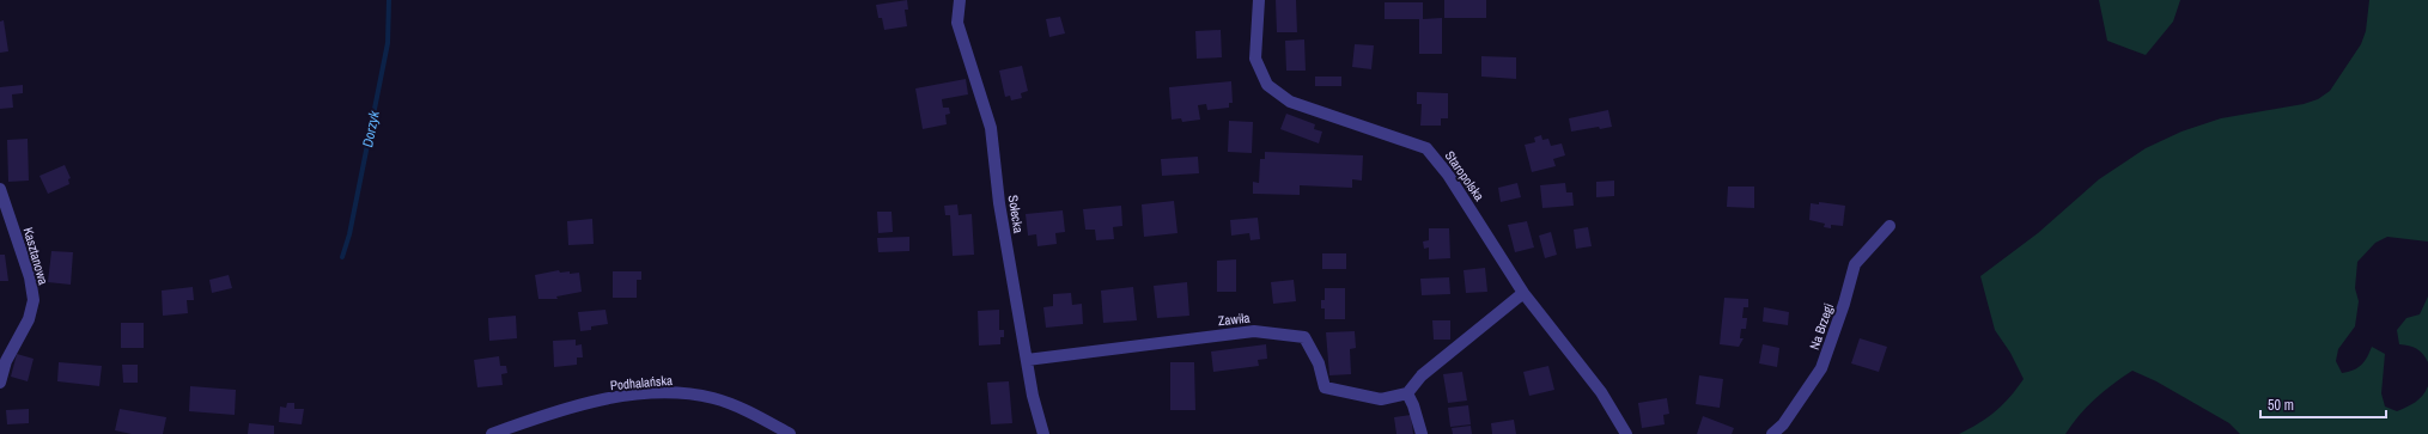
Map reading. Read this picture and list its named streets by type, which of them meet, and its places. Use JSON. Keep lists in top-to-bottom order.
{
  "streets": {
    "street": [
      "Staropolska",
      "Sołecka",
      "Kasztanowa",
      "Zawiła",
      "Na Brzegi",
      "Podhalańska"
    ]
  },
  "crossings": [
    ["Sołecka", "Zawiła"]
  ],
  "water": ["Dorzyk"],
  "scale_bar": "50 m"
}
